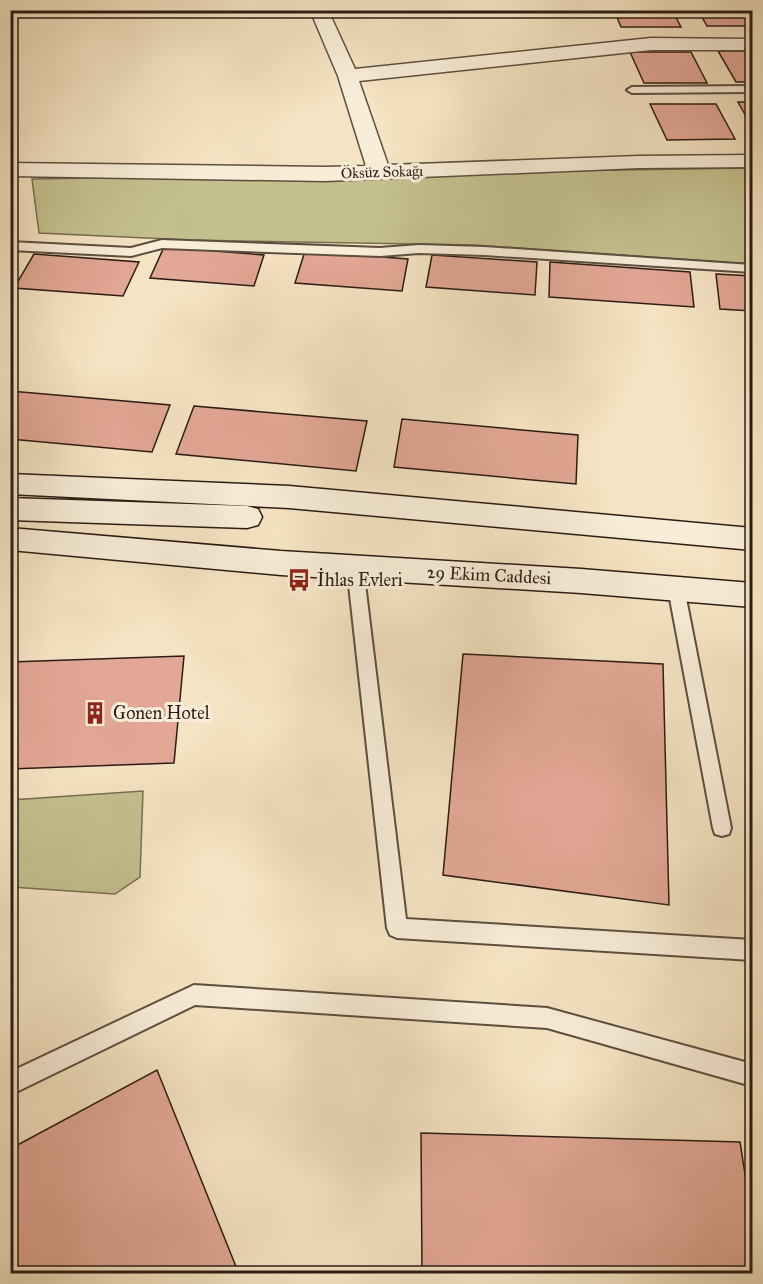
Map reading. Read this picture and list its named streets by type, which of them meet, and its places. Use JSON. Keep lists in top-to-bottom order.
{
  "streets": {
    "street": ["Öksüz Sokağı", "29 Ekim Caddesi"]
  },
  "places": {
    "bus stop": ["İhlas Evleri"],
    "building": ["Gonen Hotel"]
  }
}
